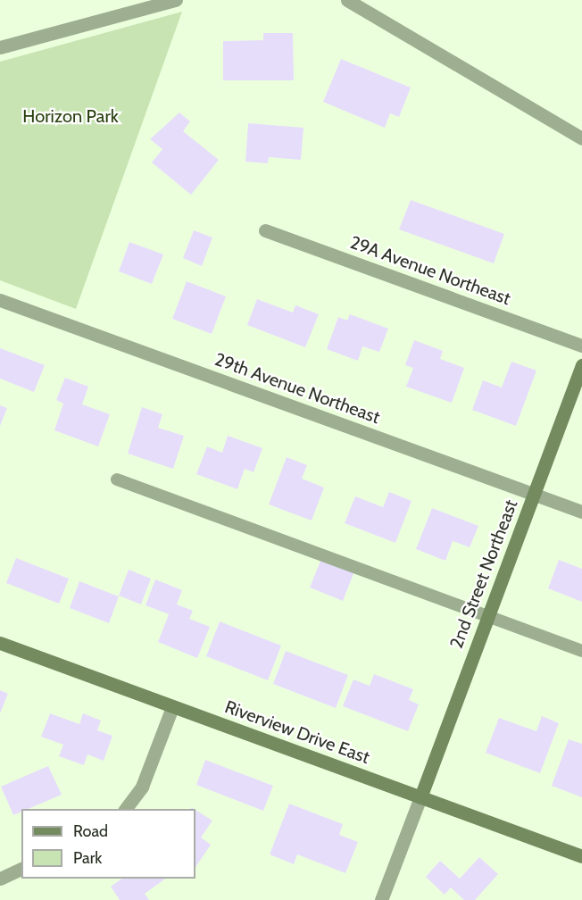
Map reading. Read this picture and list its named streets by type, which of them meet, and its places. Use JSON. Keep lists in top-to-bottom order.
{
  "streets": {
    "street": [
      "29A Avenue Northeast",
      "29th Avenue Northeast",
      "2nd Street Northeast",
      "Riverview Drive East"
    ]
  },
  "crossings": [
    ["29th Avenue Northeast", "2nd Street Northeast"],
    ["2nd Street Northeast", "Riverview Drive East"]
  ],
  "parks": ["Horizon Park"],
  "legend": ["Road", "Park"]
}
